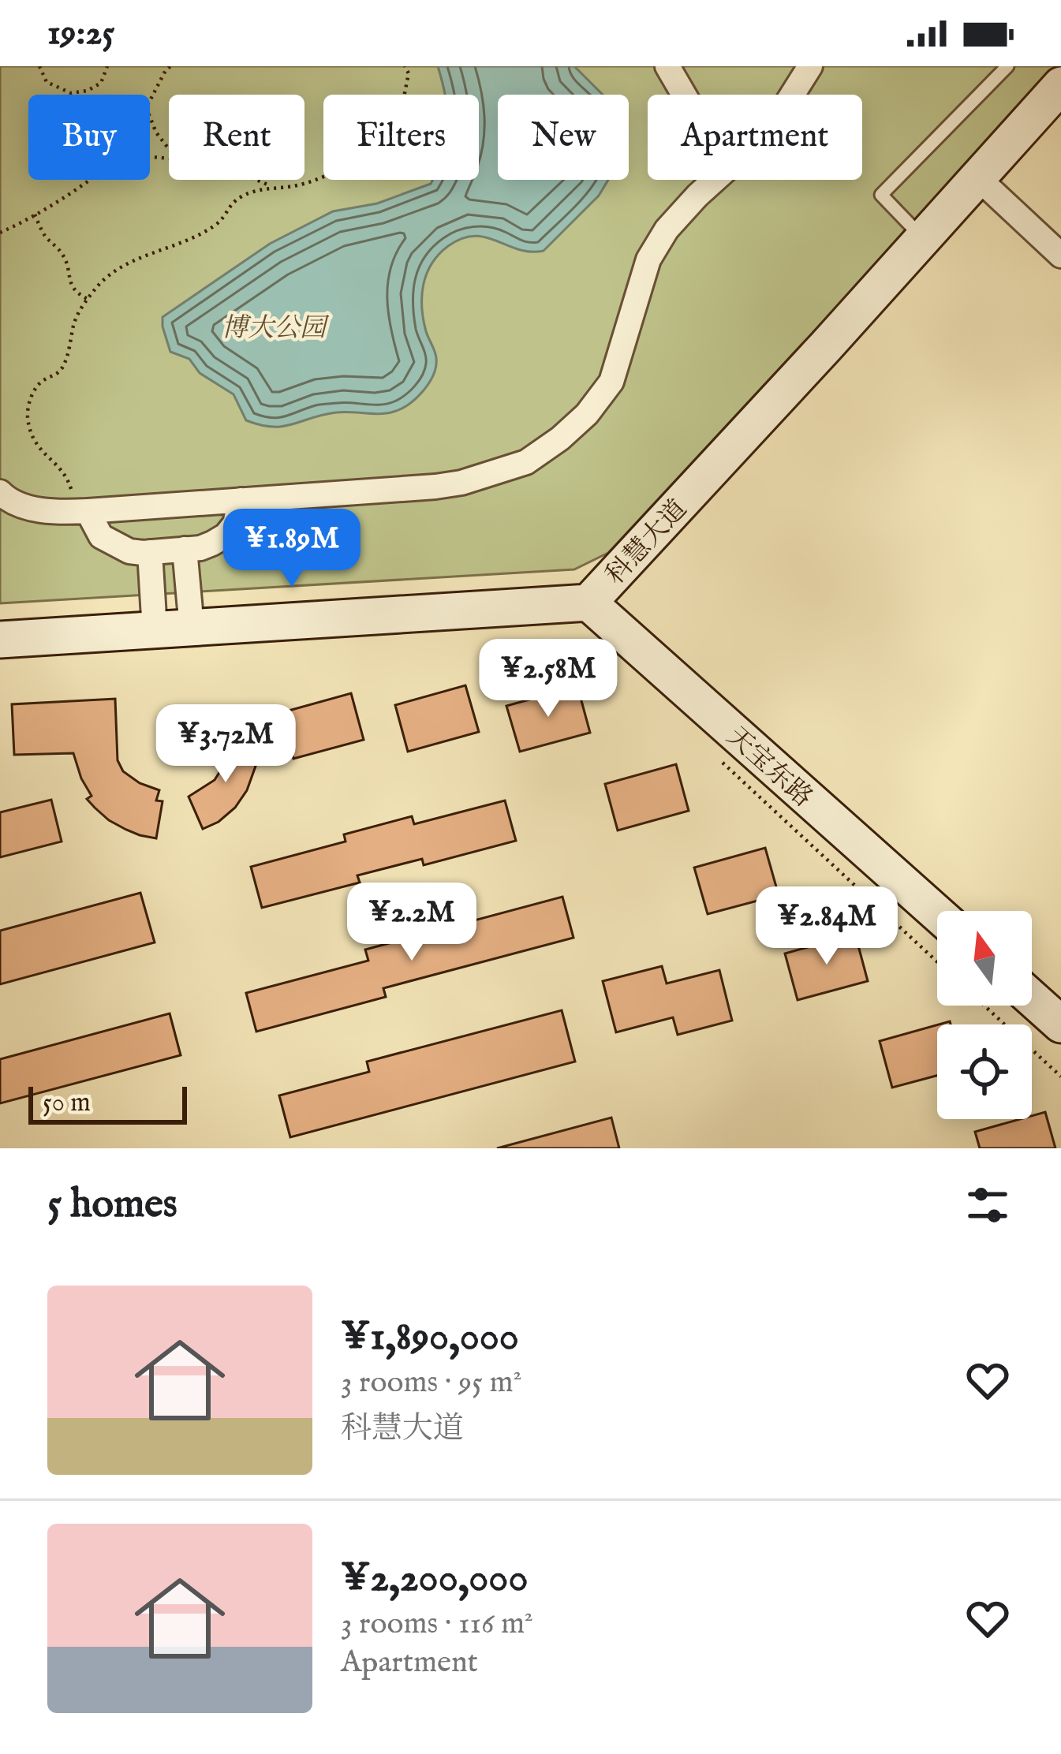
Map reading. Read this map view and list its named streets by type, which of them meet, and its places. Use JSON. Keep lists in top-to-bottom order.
{
  "streets": {
    "street": ["科慧大道", "天宝东路"]
  },
  "crossings": [
    ["科慧大道", "天宝东路"]
  ],
  "parks": ["博大公园"],
  "scale_bar": "50 m",
  "north": "top",
  "page": {
    "status": "19:25",
    "chip": [
      "Buy",
      "Rent",
      "Filters",
      "New",
      "Apartment"
    ],
    "price": [
      "¥1.89M",
      "¥2.58M",
      "¥3.72M",
      "¥2.2M",
      "¥2.84M"
    ],
    "scale": "50 m",
    "heading": "5 homes",
    "list": [
      {
        "name": "¥1,890,000",
        "note": "3 rooms · 95 m² · 科慧大道"
      },
      {
        "name": "¥2,200,000",
        "note": "3 rooms · 116 m² · Apartment"
      }
    ]
  }
}
